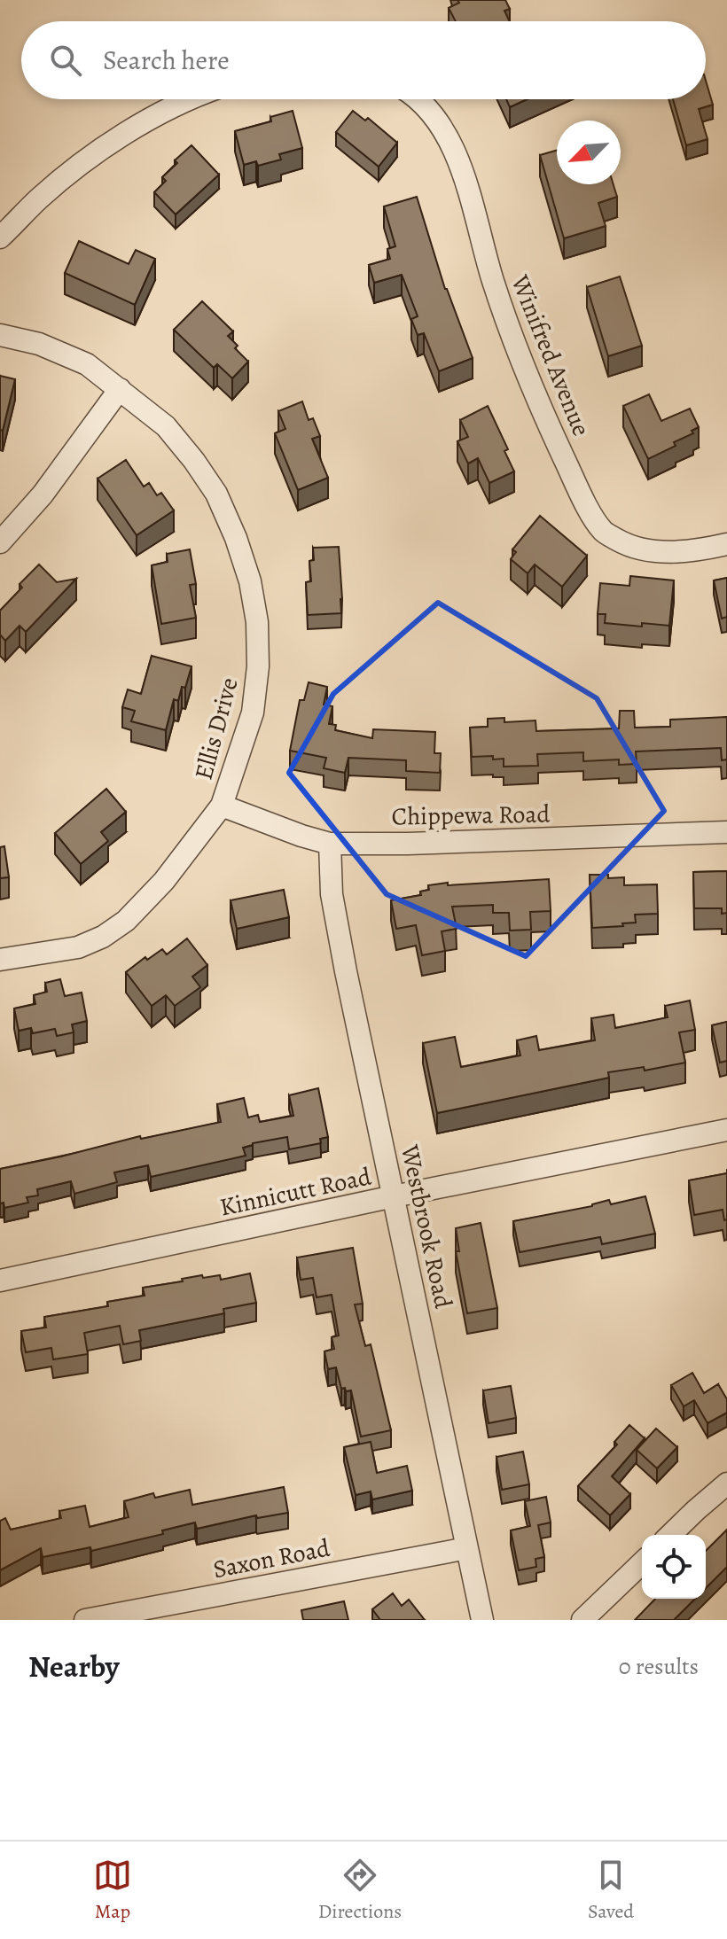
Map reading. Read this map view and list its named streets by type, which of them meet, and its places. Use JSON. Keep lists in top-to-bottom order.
{
  "streets": {
    "street": [
      "Winifred Avenue",
      "Ellis Drive",
      "Chippewa Road",
      "Kinnicutt Road",
      "Westbrook Road",
      "Saxon Road"
    ]
  },
  "crossings": [
    ["Ellis Drive", "Chippewa Road"],
    ["Chippewa Road", "Westbrook Road"],
    ["Kinnicutt Road", "Westbrook Road"],
    ["Westbrook Road", "Saxon Road"]
  ],
  "north": "bottom left",
  "page": {
    "search": "Search here",
    "heading": ["Nearby", "0 results"],
    "nav": ["Map", "Directions", "Saved"]
  }
}
